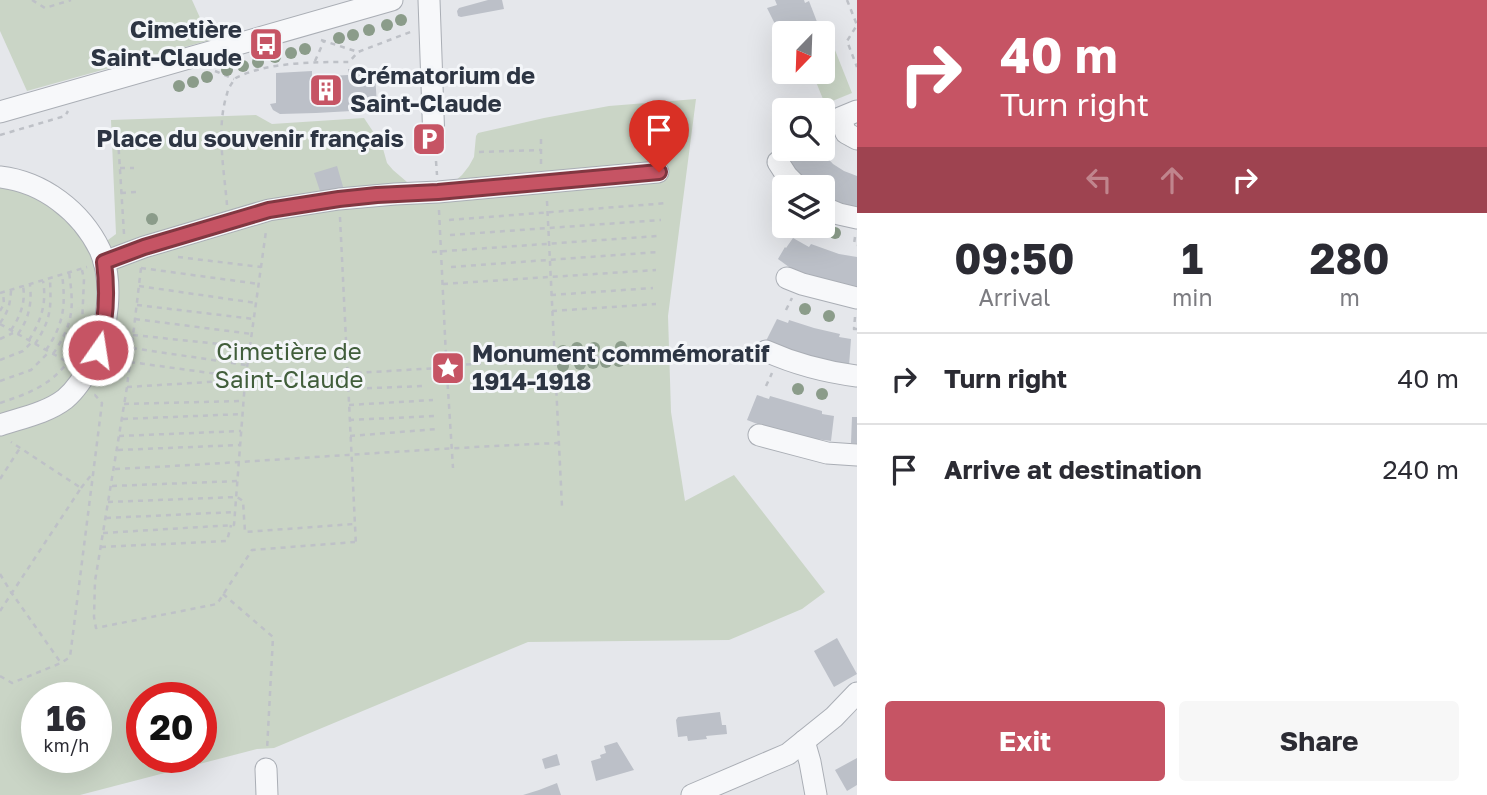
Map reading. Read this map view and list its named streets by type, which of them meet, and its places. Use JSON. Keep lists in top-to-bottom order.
{
  "parks": ["Cimetière de Saint-Claude"],
  "places": {
    "bus stop": ["Cimetière Saint-Claude"],
    "building": ["Crématorium de Saint-Claude"],
    "parking": ["Place du souvenir français"],
    "place": ["Monument commémoratif 1914-1918"]
  },
  "north": "bottom left",
  "page": {
    "turn": ["40 m", "Turn right"],
    "eta": [
      "09:50",
      "Arrival",
      "1",
      "min",
      "280",
      "m"
    ],
    "list": [
      {
        "name": "Turn right",
        "value": "40 m"
      },
      {
        "name": "Arrive at destination",
        "value": "240 m"
      }
    ],
    "speed": "16 km/h",
    "limit": "20",
    "buttons": ["Exit", "Share"]
  }
}
